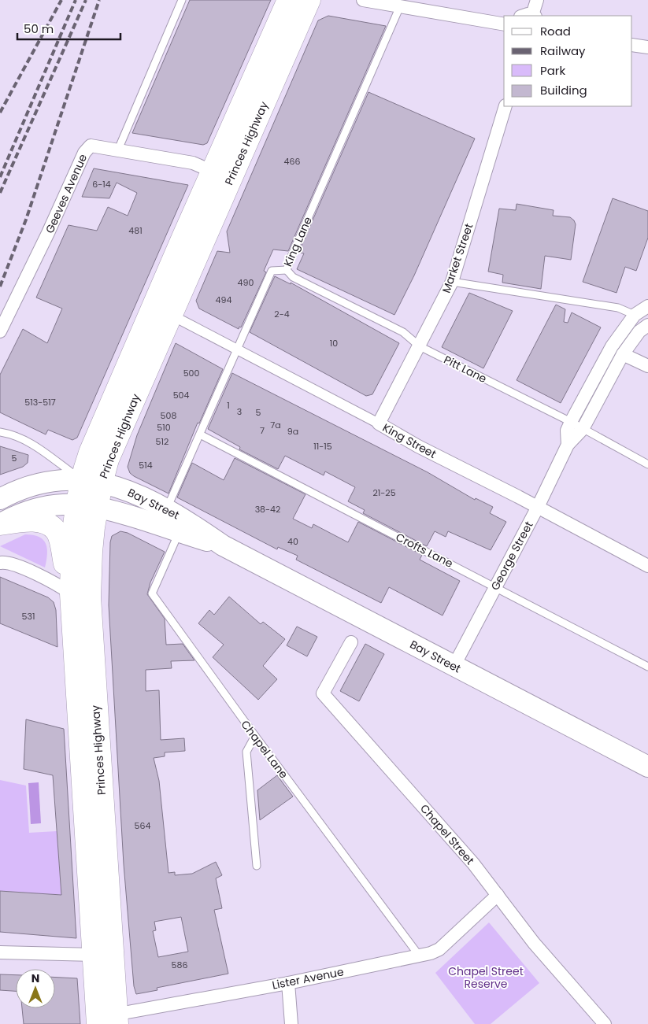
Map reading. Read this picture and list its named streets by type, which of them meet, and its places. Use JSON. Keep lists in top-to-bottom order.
{
  "streets": {
    "highway": ["Princes Highway"],
    "main road": ["Bay Street"],
    "street": [
      "Geeves Avenue",
      "Market Street",
      "King Street",
      "George Street",
      "Chapel Street",
      "Lister Avenue"
    ],
    "lane": [
      "King Lane",
      "Pitt Lane",
      "Crofts Lane",
      "Chapel Lane"
    ]
  },
  "crossings": [
    ["Princes Highway", "Geeves Avenue"],
    ["Princes Highway", "King Street"],
    ["Princes Highway", "Bay Street"],
    ["Princes Highway", "Lister Avenue"],
    ["King Lane", "Pitt Lane"],
    ["King Lane", "King Street"],
    ["King Lane", "Bay Street"],
    ["King Lane", "Crofts Lane"],
    ["Market Street", "Pitt Lane"],
    ["Market Street", "King Street"],
    ["Pitt Lane", "George Street"],
    ["King Street", "George Street"],
    ["Bay Street", "George Street"],
    ["Bay Street", "Chapel Lane"],
    ["Crofts Lane", "George Street"],
    ["Chapel Lane", "Lister Avenue"],
    ["Chapel Street", "Lister Avenue"]
  ],
  "parks": ["Chapel Street Reserve"],
  "house_numbers": [
    "466",
    "6-14",
    "481",
    "490",
    "494",
    "2-4",
    "10",
    "500",
    "504",
    "513-517",
    "1",
    "3",
    "5",
    "508",
    "7a",
    "510",
    "7",
    "9a",
    "512",
    "11-15",
    "5",
    "514",
    "21-25",
    "38-42",
    "40",
    "531",
    "564",
    "586"
  ],
  "legend": [
    "Road",
    "Railway",
    "Park",
    "Building"
  ],
  "scale_bar": "50 m",
  "north": "top"
}
